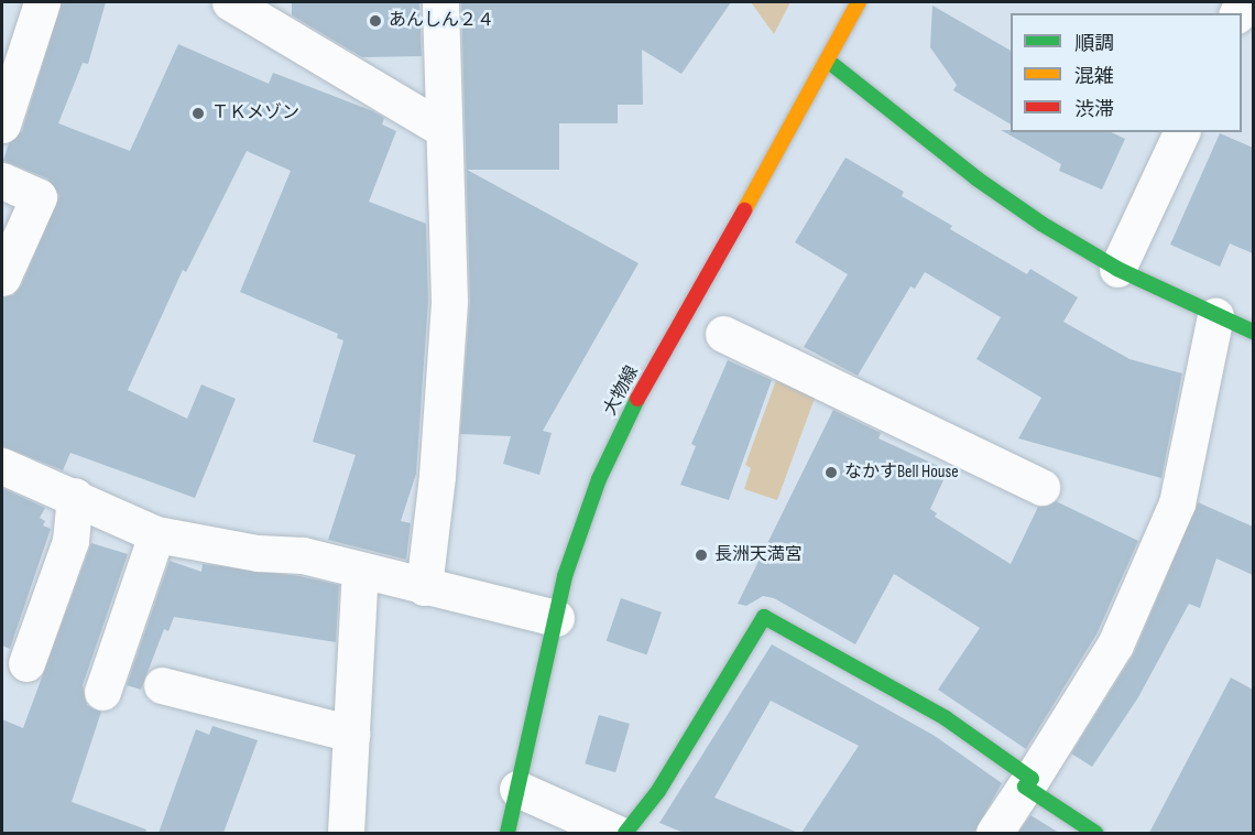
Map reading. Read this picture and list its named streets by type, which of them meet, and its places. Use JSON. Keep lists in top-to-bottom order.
{
  "streets": {
    "street": ["大物線"]
  },
  "places": [
    "あんしん２４",
    "ＴＫメゾン",
    "なかすBell House",
    "長洲天満宮"
  ],
  "legend": ["順調", "混雑", "渋滞"]
}
